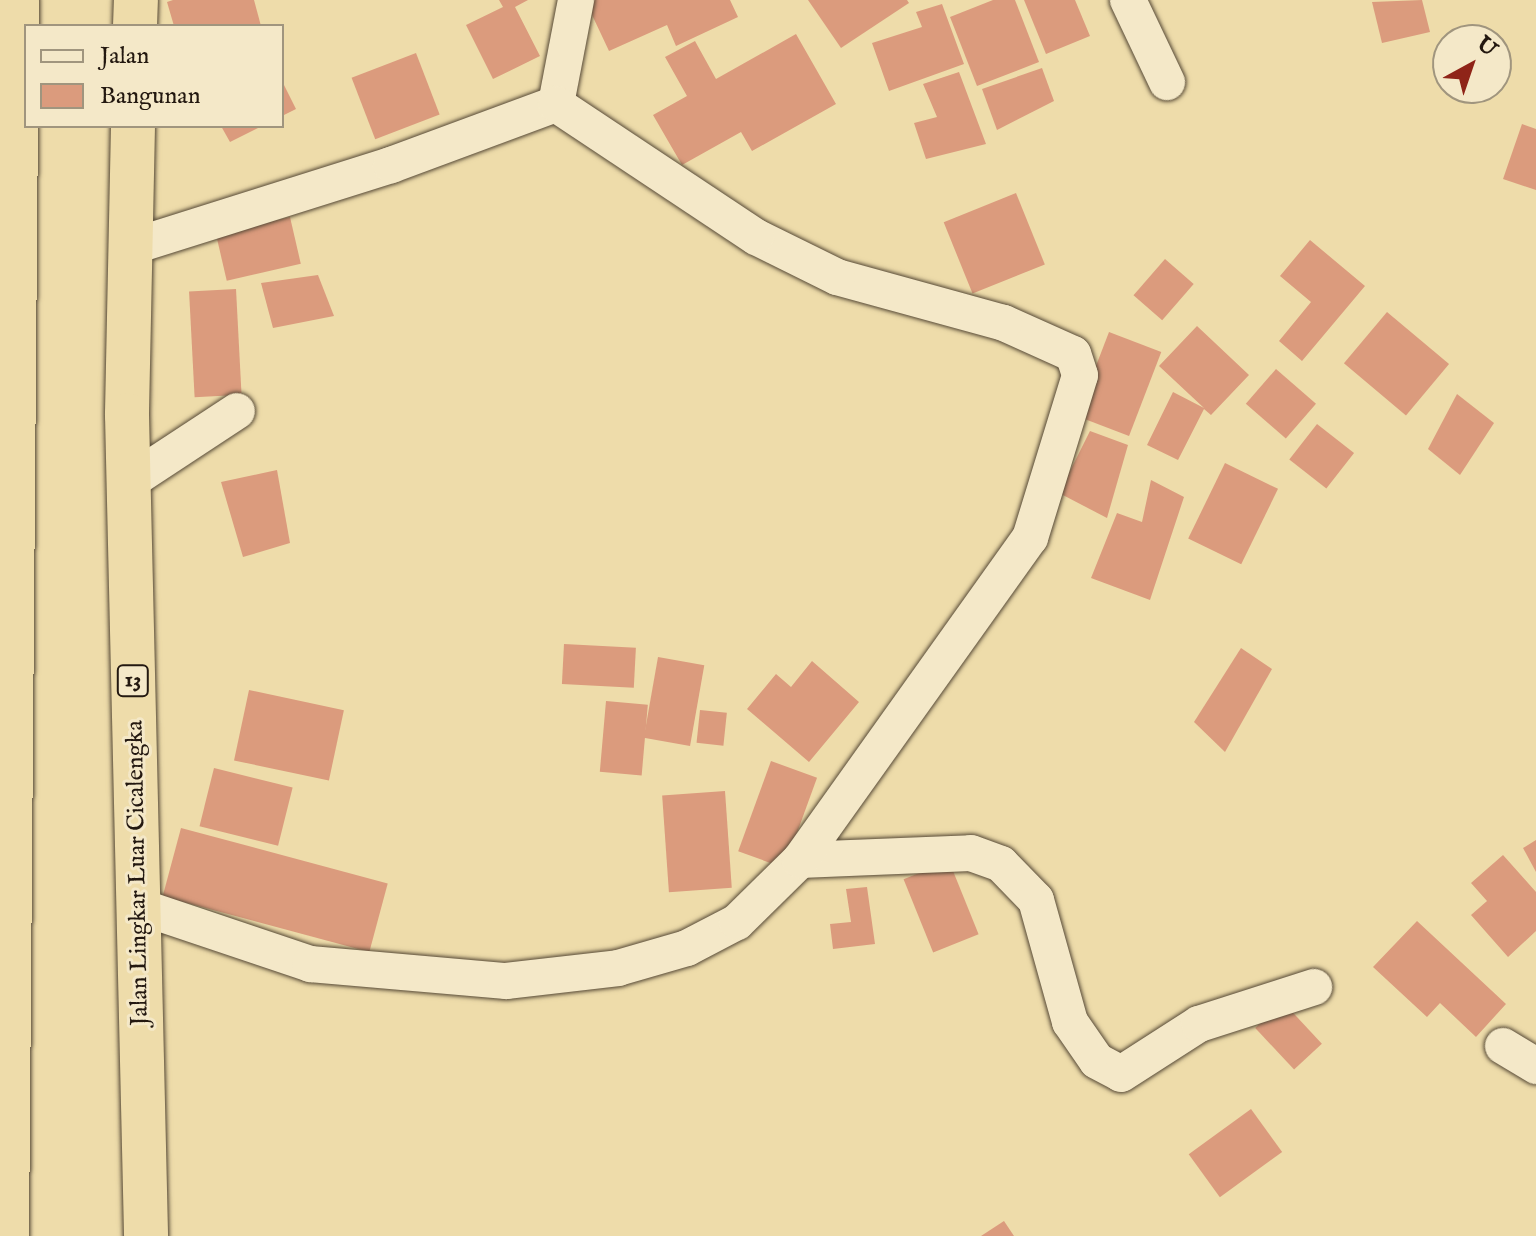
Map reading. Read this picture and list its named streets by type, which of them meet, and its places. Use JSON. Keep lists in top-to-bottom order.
{
  "streets": {
    "highway": ["13", "Jalan Lingkar Luar Cicalengka"]
  },
  "legend": ["Jalan", "Bangunan"],
  "north": "top right"
}
